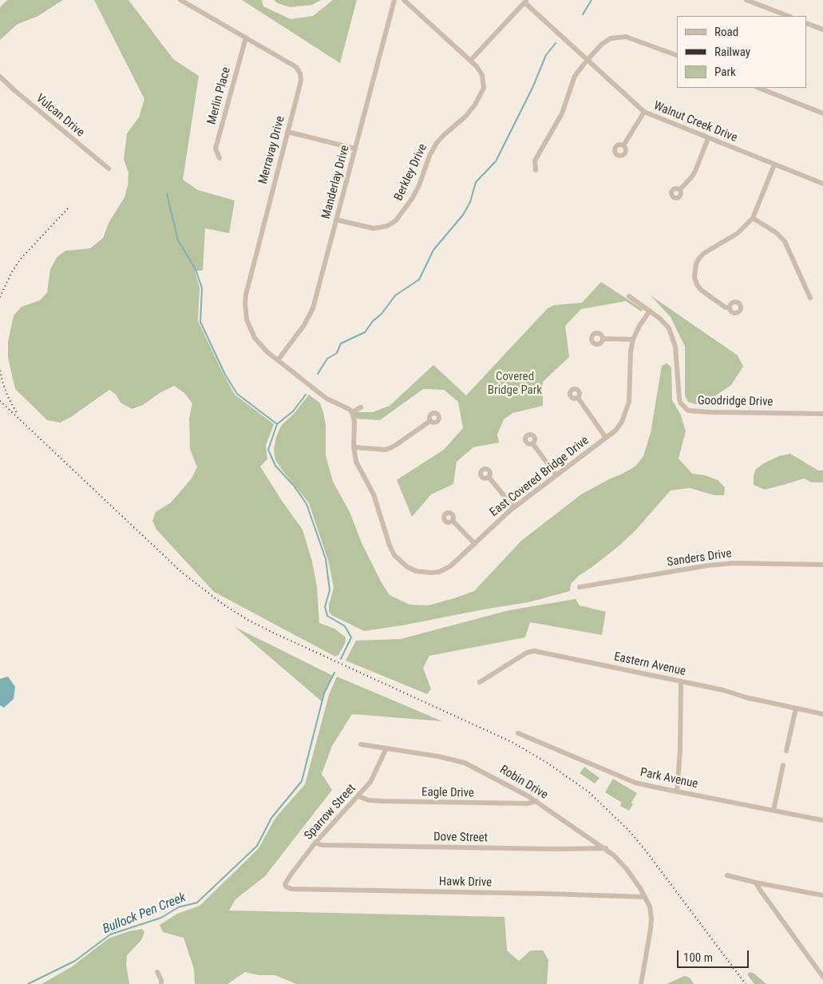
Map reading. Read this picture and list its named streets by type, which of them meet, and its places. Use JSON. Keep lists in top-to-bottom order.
{
  "streets": {
    "street": [
      "Merlin Place",
      "Vulcan Drive",
      "Walnut Creek Drive",
      "Merravay Drive",
      "Berkley Drive",
      "Manderlay Drive",
      "Goodridge Drive",
      "East Covered Bridge Drive",
      "Sanders Drive",
      "Eastern Avenue",
      "Park Avenue",
      "Robin Drive",
      "Eagle Drive",
      "Sparrow Street",
      "Dove Street",
      "Hawk Drive"
    ]
  },
  "crossings": [
    ["Merlin Place", "Merravay Drive"],
    ["Merravay Drive", "Manderlay Drive"],
    ["Berkley Drive", "Manderlay Drive"],
    ["Goodridge Drive", "East Covered Bridge Drive"],
    ["Robin Drive", "Eagle Drive"],
    ["Robin Drive", "Sparrow Street"],
    ["Robin Drive", "Dove Street"],
    ["Robin Drive", "Hawk Drive"],
    ["Eagle Drive", "Sparrow Street"],
    ["Sparrow Street", "Dove Street"],
    ["Sparrow Street", "Hawk Drive"]
  ],
  "water": ["Bullock Pen Creek"],
  "parks": ["Covered Bridge Park"],
  "legend": ["Road", "Railway", "Park"],
  "scale_bar": "100 m"
}
